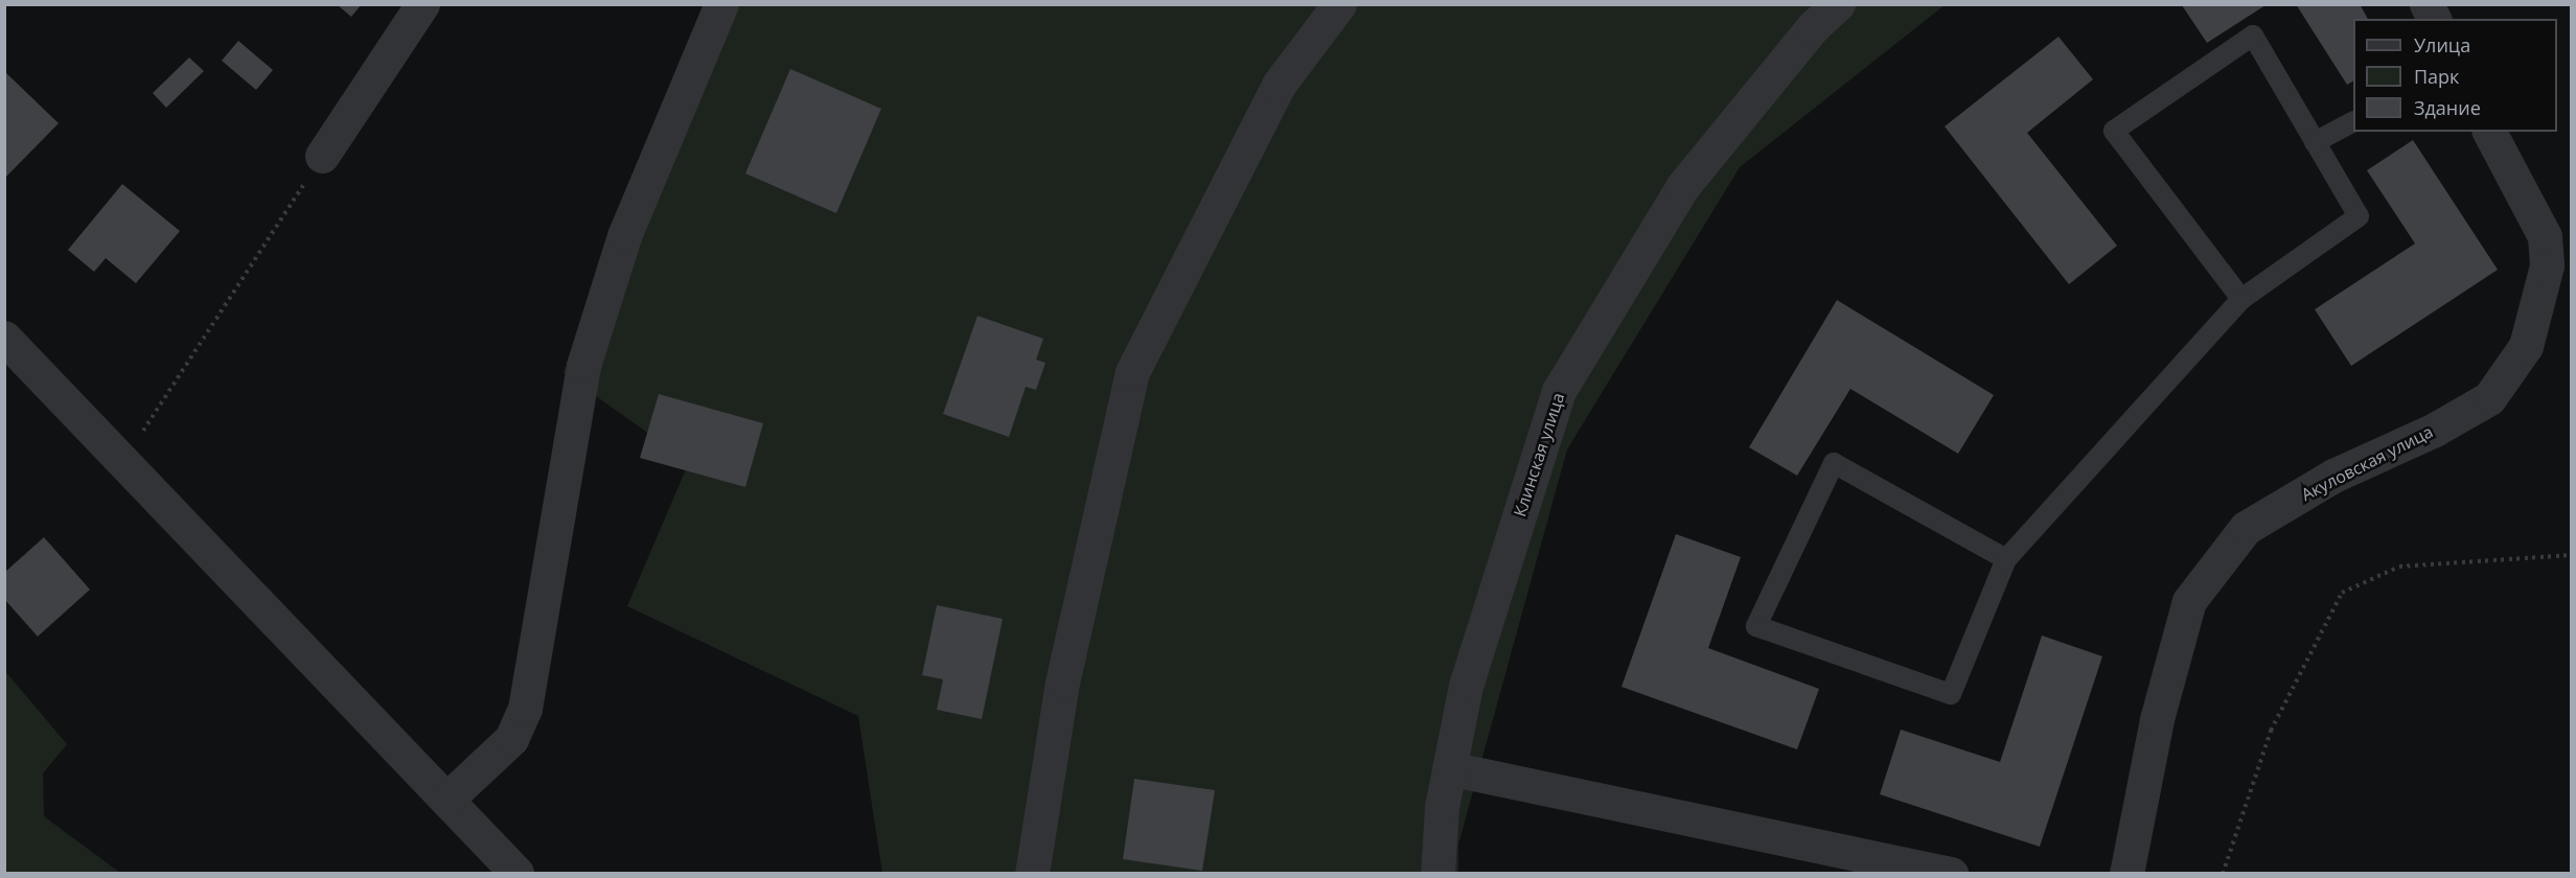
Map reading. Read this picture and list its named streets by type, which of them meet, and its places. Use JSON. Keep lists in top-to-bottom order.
{
  "streets": {
    "street": ["Клинская улица", "Акуловская улица"]
  },
  "legend": ["Улица", "Парк", "Здание"]
}
